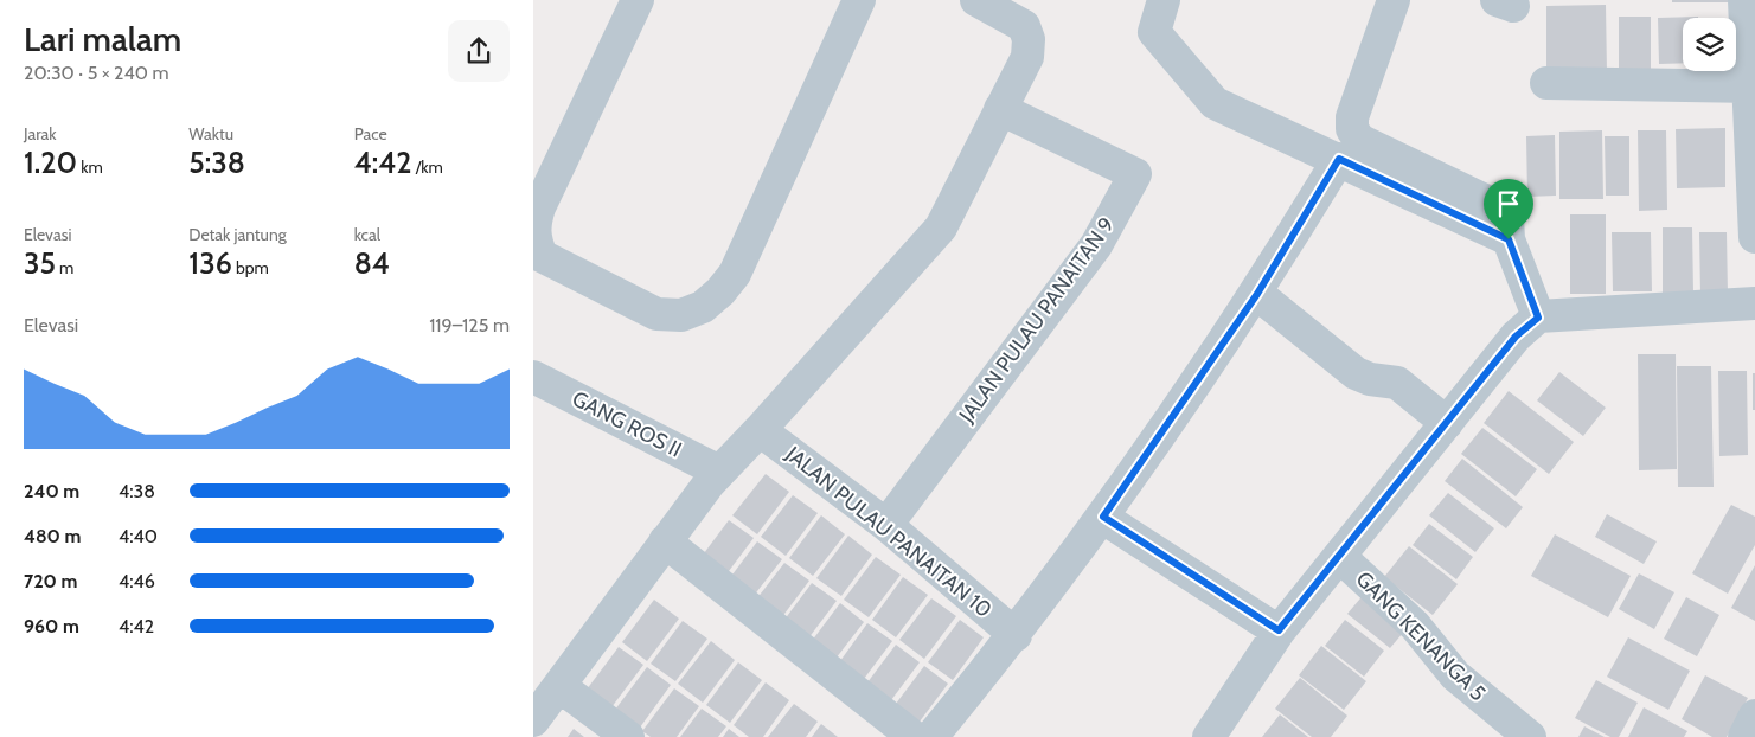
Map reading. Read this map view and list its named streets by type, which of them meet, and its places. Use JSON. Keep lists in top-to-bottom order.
{
  "streets": {
    "street": [
      "JALAN PULAU PANAITAN 9",
      "GANG ROS II",
      "JALAN PULAU PANAITAN 10",
      "GANG KENANGA 5"
    ]
  },
  "crossings": [
    ["JALAN PULAU PANAITAN 9", "JALAN PULAU PANAITAN 10"]
  ],
  "page": {
    "heading": ["Lari malam", "20:30 · 5 × 240 m"],
    "stats": [
      ["Jarak", "1.20 km"],
      ["Waktu", "5:38"],
      ["Pace", "4:42 /km"],
      ["Elevasi", "35 m"],
      ["Detak jantung", "136 bpm"],
      ["kcal", "84"]
    ],
    "chart": ["Elevasi", "119–125 m"],
    "list": [
      {
        "name": "240 m",
        "note": "4:38"
      },
      {
        "name": "480 m",
        "note": "4:40"
      },
      {
        "name": "720 m",
        "note": "4:46"
      },
      {
        "name": "960 m",
        "note": "4:42"
      }
    ]
  }
}
